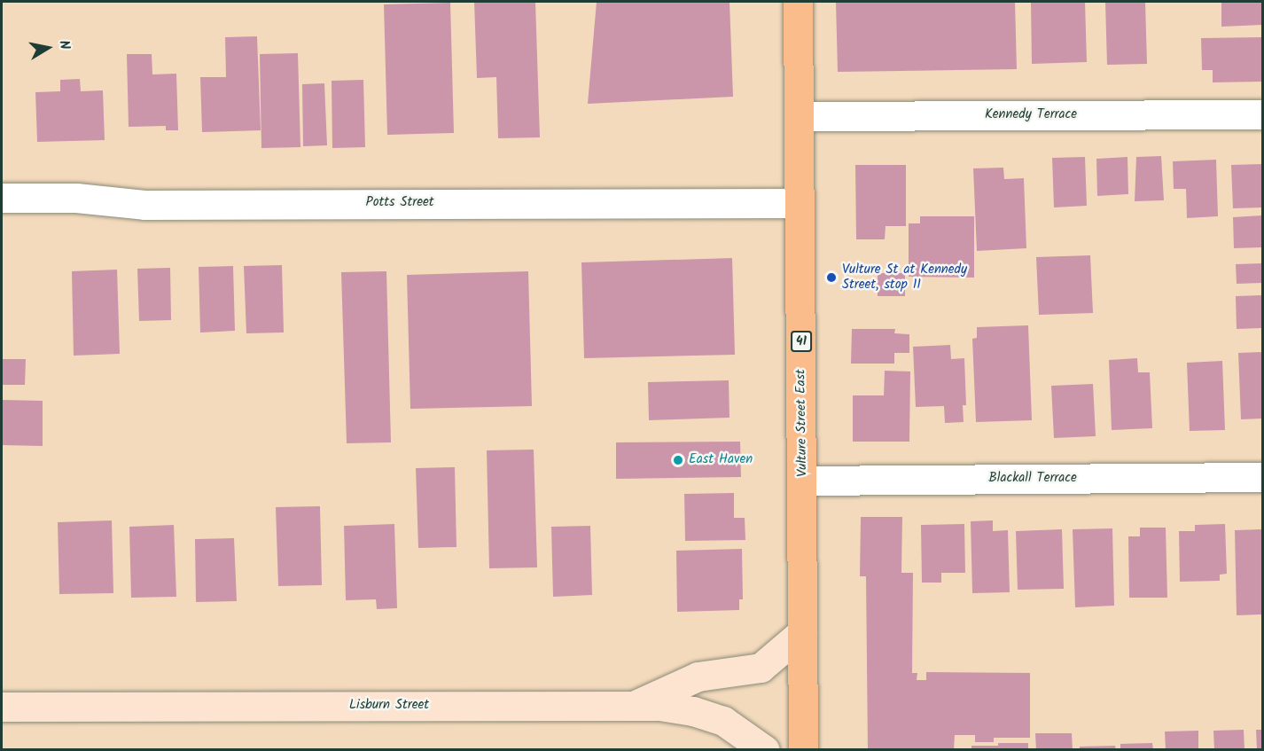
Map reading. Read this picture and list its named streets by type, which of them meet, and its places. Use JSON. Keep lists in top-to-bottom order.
{
  "streets": {
    "main road": ["41", "Vulture Street East", "Lisburn Street"],
    "street": ["Kennedy Terrace", "Potts Street", "Blackall Terrace"]
  },
  "crossings": [
    ["Kennedy Terrace", "Vulture Street East"],
    ["Potts Street", "Vulture Street East"],
    ["Vulture Street East", "Blackall Terrace"]
  ],
  "places": ["Vulture St at Kennedy Street, stop 11", "East Haven"],
  "north": "right"
}
